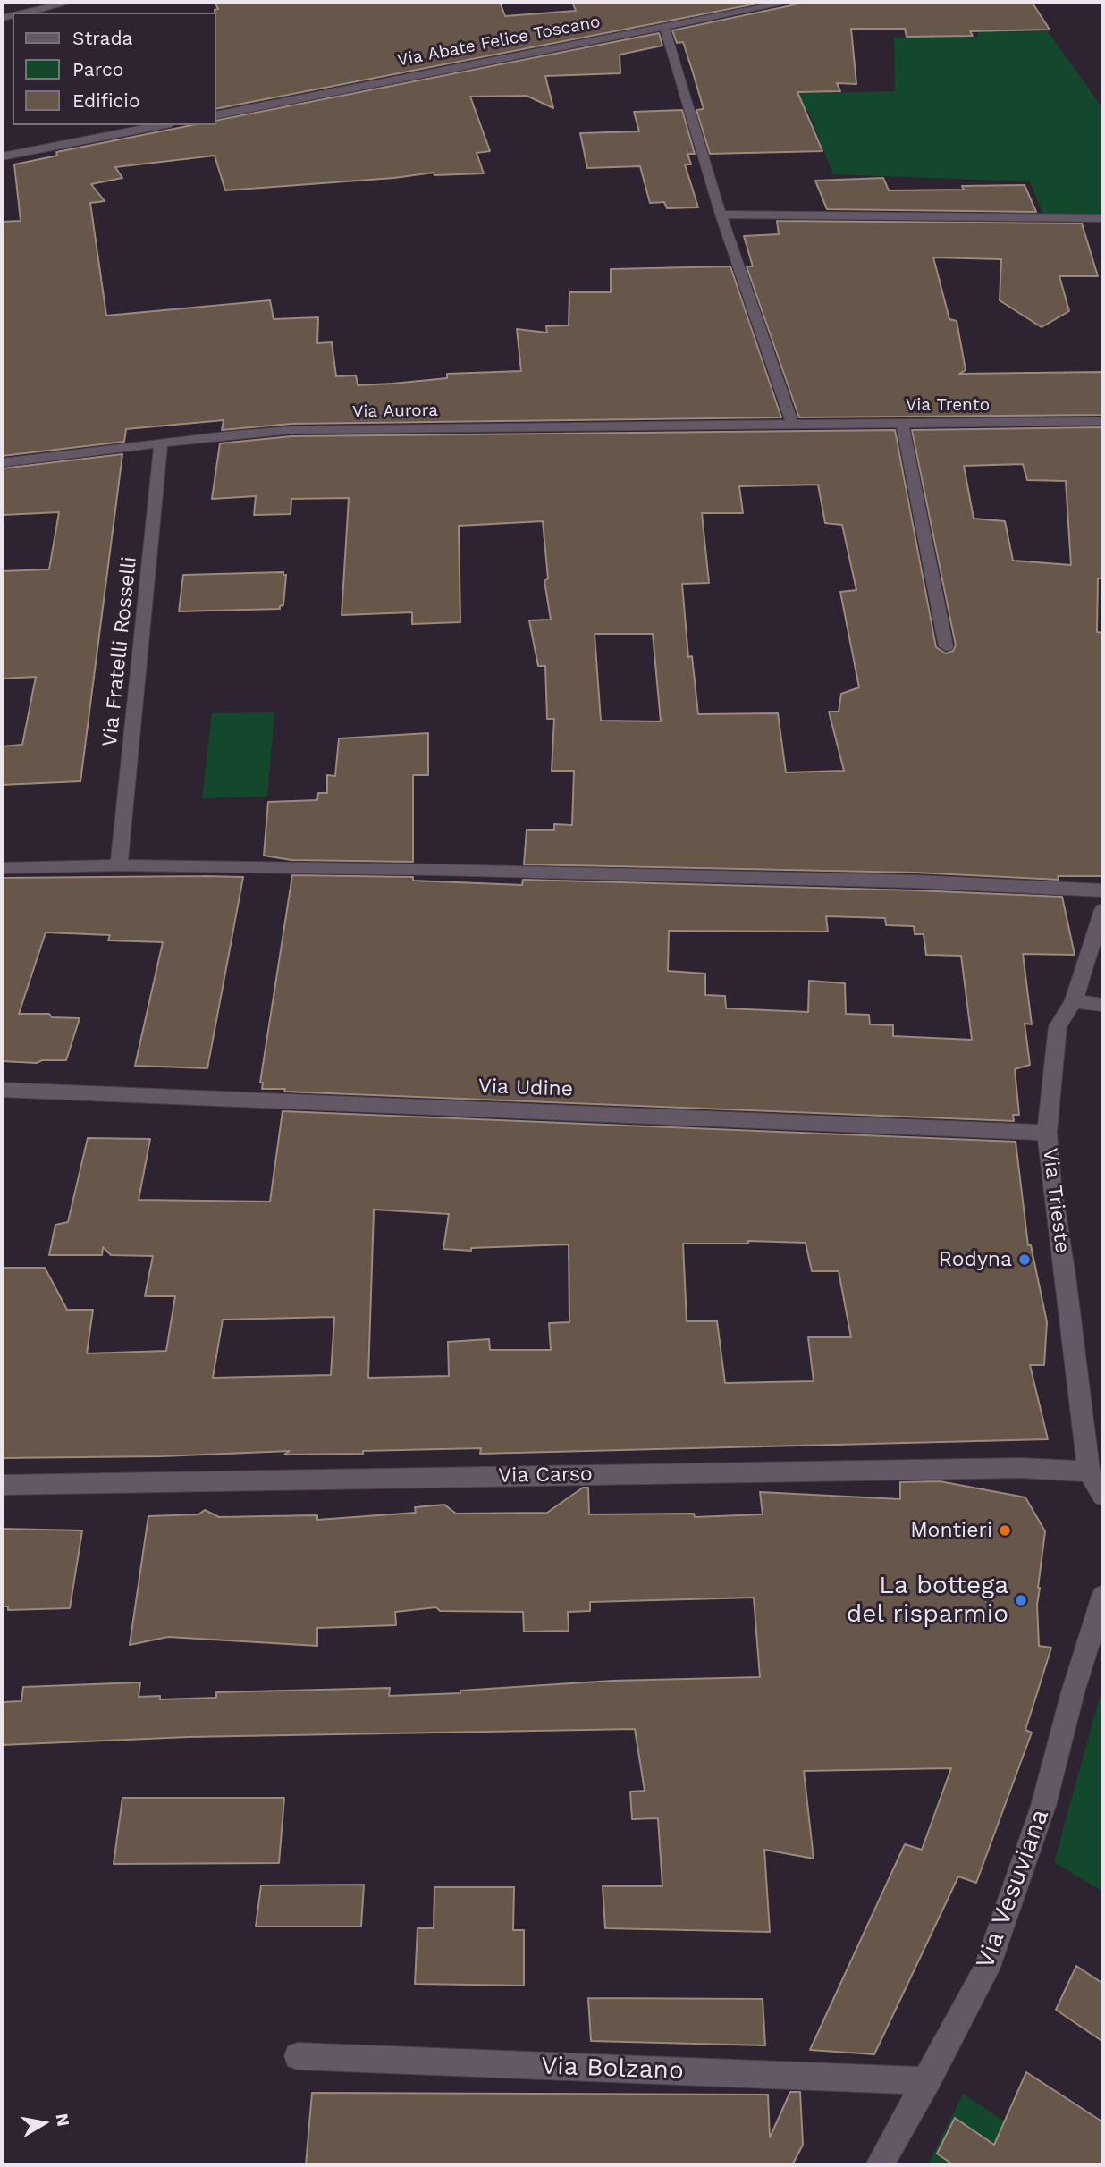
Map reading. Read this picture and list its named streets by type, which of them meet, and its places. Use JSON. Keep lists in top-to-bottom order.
{
  "streets": {
    "street": [
      "Via Abate Felice Toscano",
      "Via Trento",
      "Via Aurora",
      "Via Fratelli Rosselli",
      "Via Udine",
      "Via Trieste",
      "Via Carso",
      "Via Vesuviana",
      "Via Bolzano"
    ]
  },
  "crossings": [
    ["Via Trento", "Via Aurora"],
    ["Via Aurora", "Via Fratelli Rosselli"],
    ["Via Udine", "Via Trieste"],
    ["Via Trieste", "Via Carso"],
    ["Via Vesuviana", "Via Bolzano"]
  ],
  "places": ["Rodyna", "Montieri", "La bottega del risparmio"],
  "legend": ["Strada", "Parco", "Edificio"],
  "north": "right"
}
